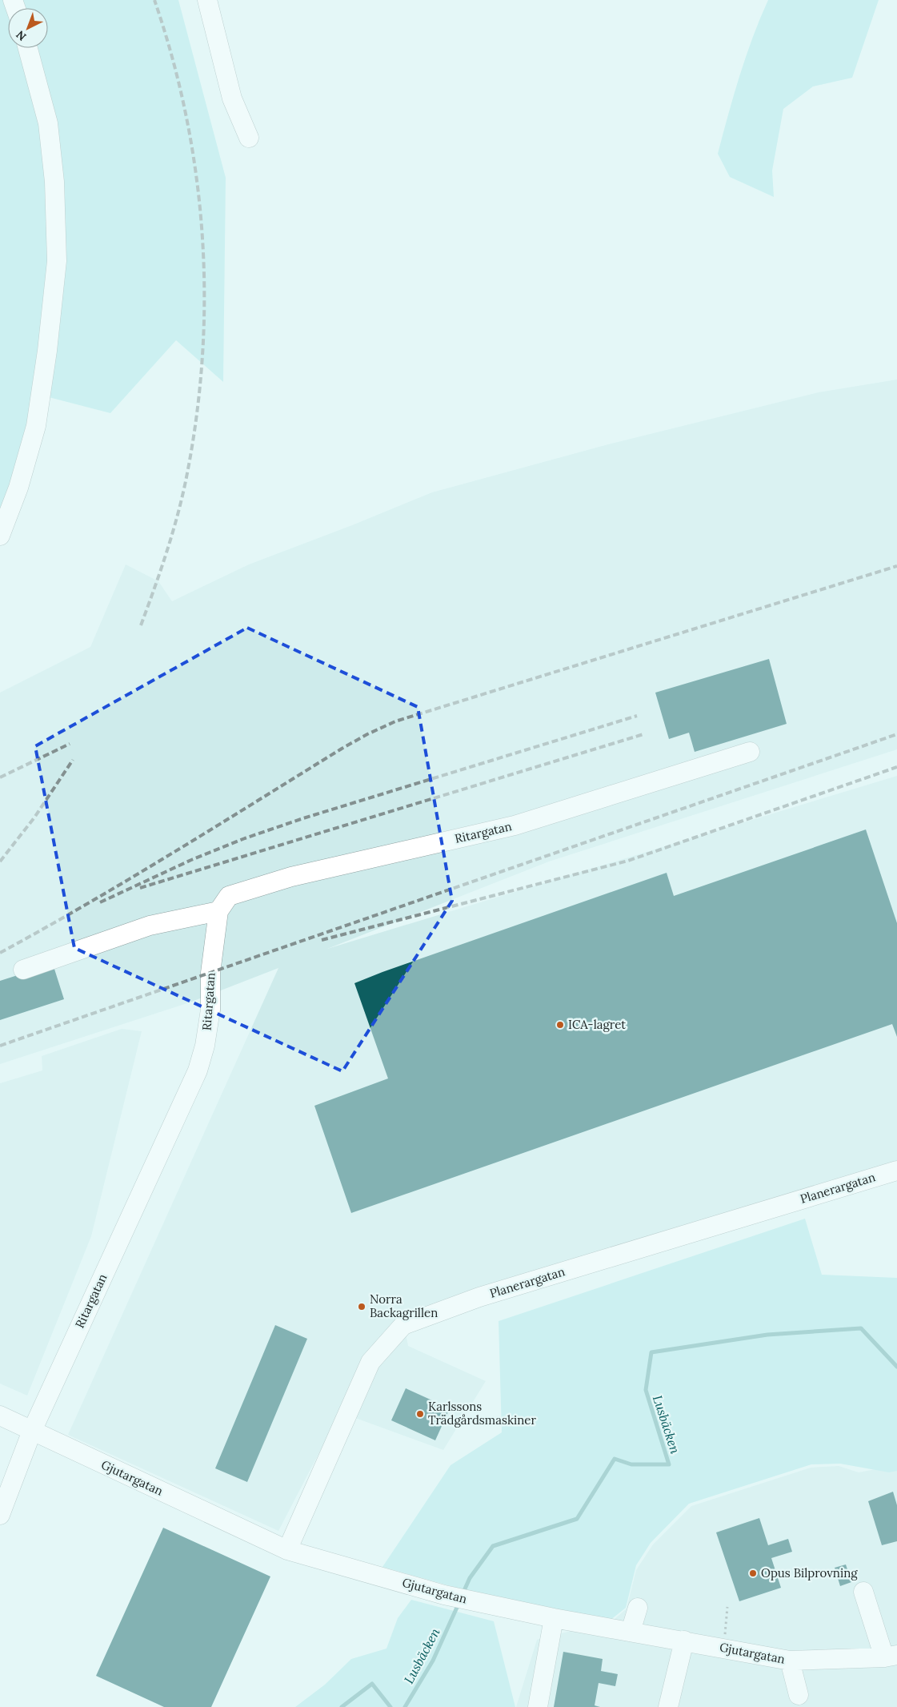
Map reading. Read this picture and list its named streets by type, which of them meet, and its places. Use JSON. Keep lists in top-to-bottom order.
{
  "streets": {
    "street": ["Ritargatan", "Planerargatan", "Gjutargatan"]
  },
  "crossings": [
    ["Ritargatan", "Gjutargatan"],
    ["Planerargatan", "Gjutargatan"]
  ],
  "water": ["Lusbäcken"],
  "places": [
    "ICA-lagret",
    "Norra Backagrillen",
    "Karlssons Trädgårdsmaskiner",
    "Opus Bilprovning"
  ],
  "north": "bottom left"
}
